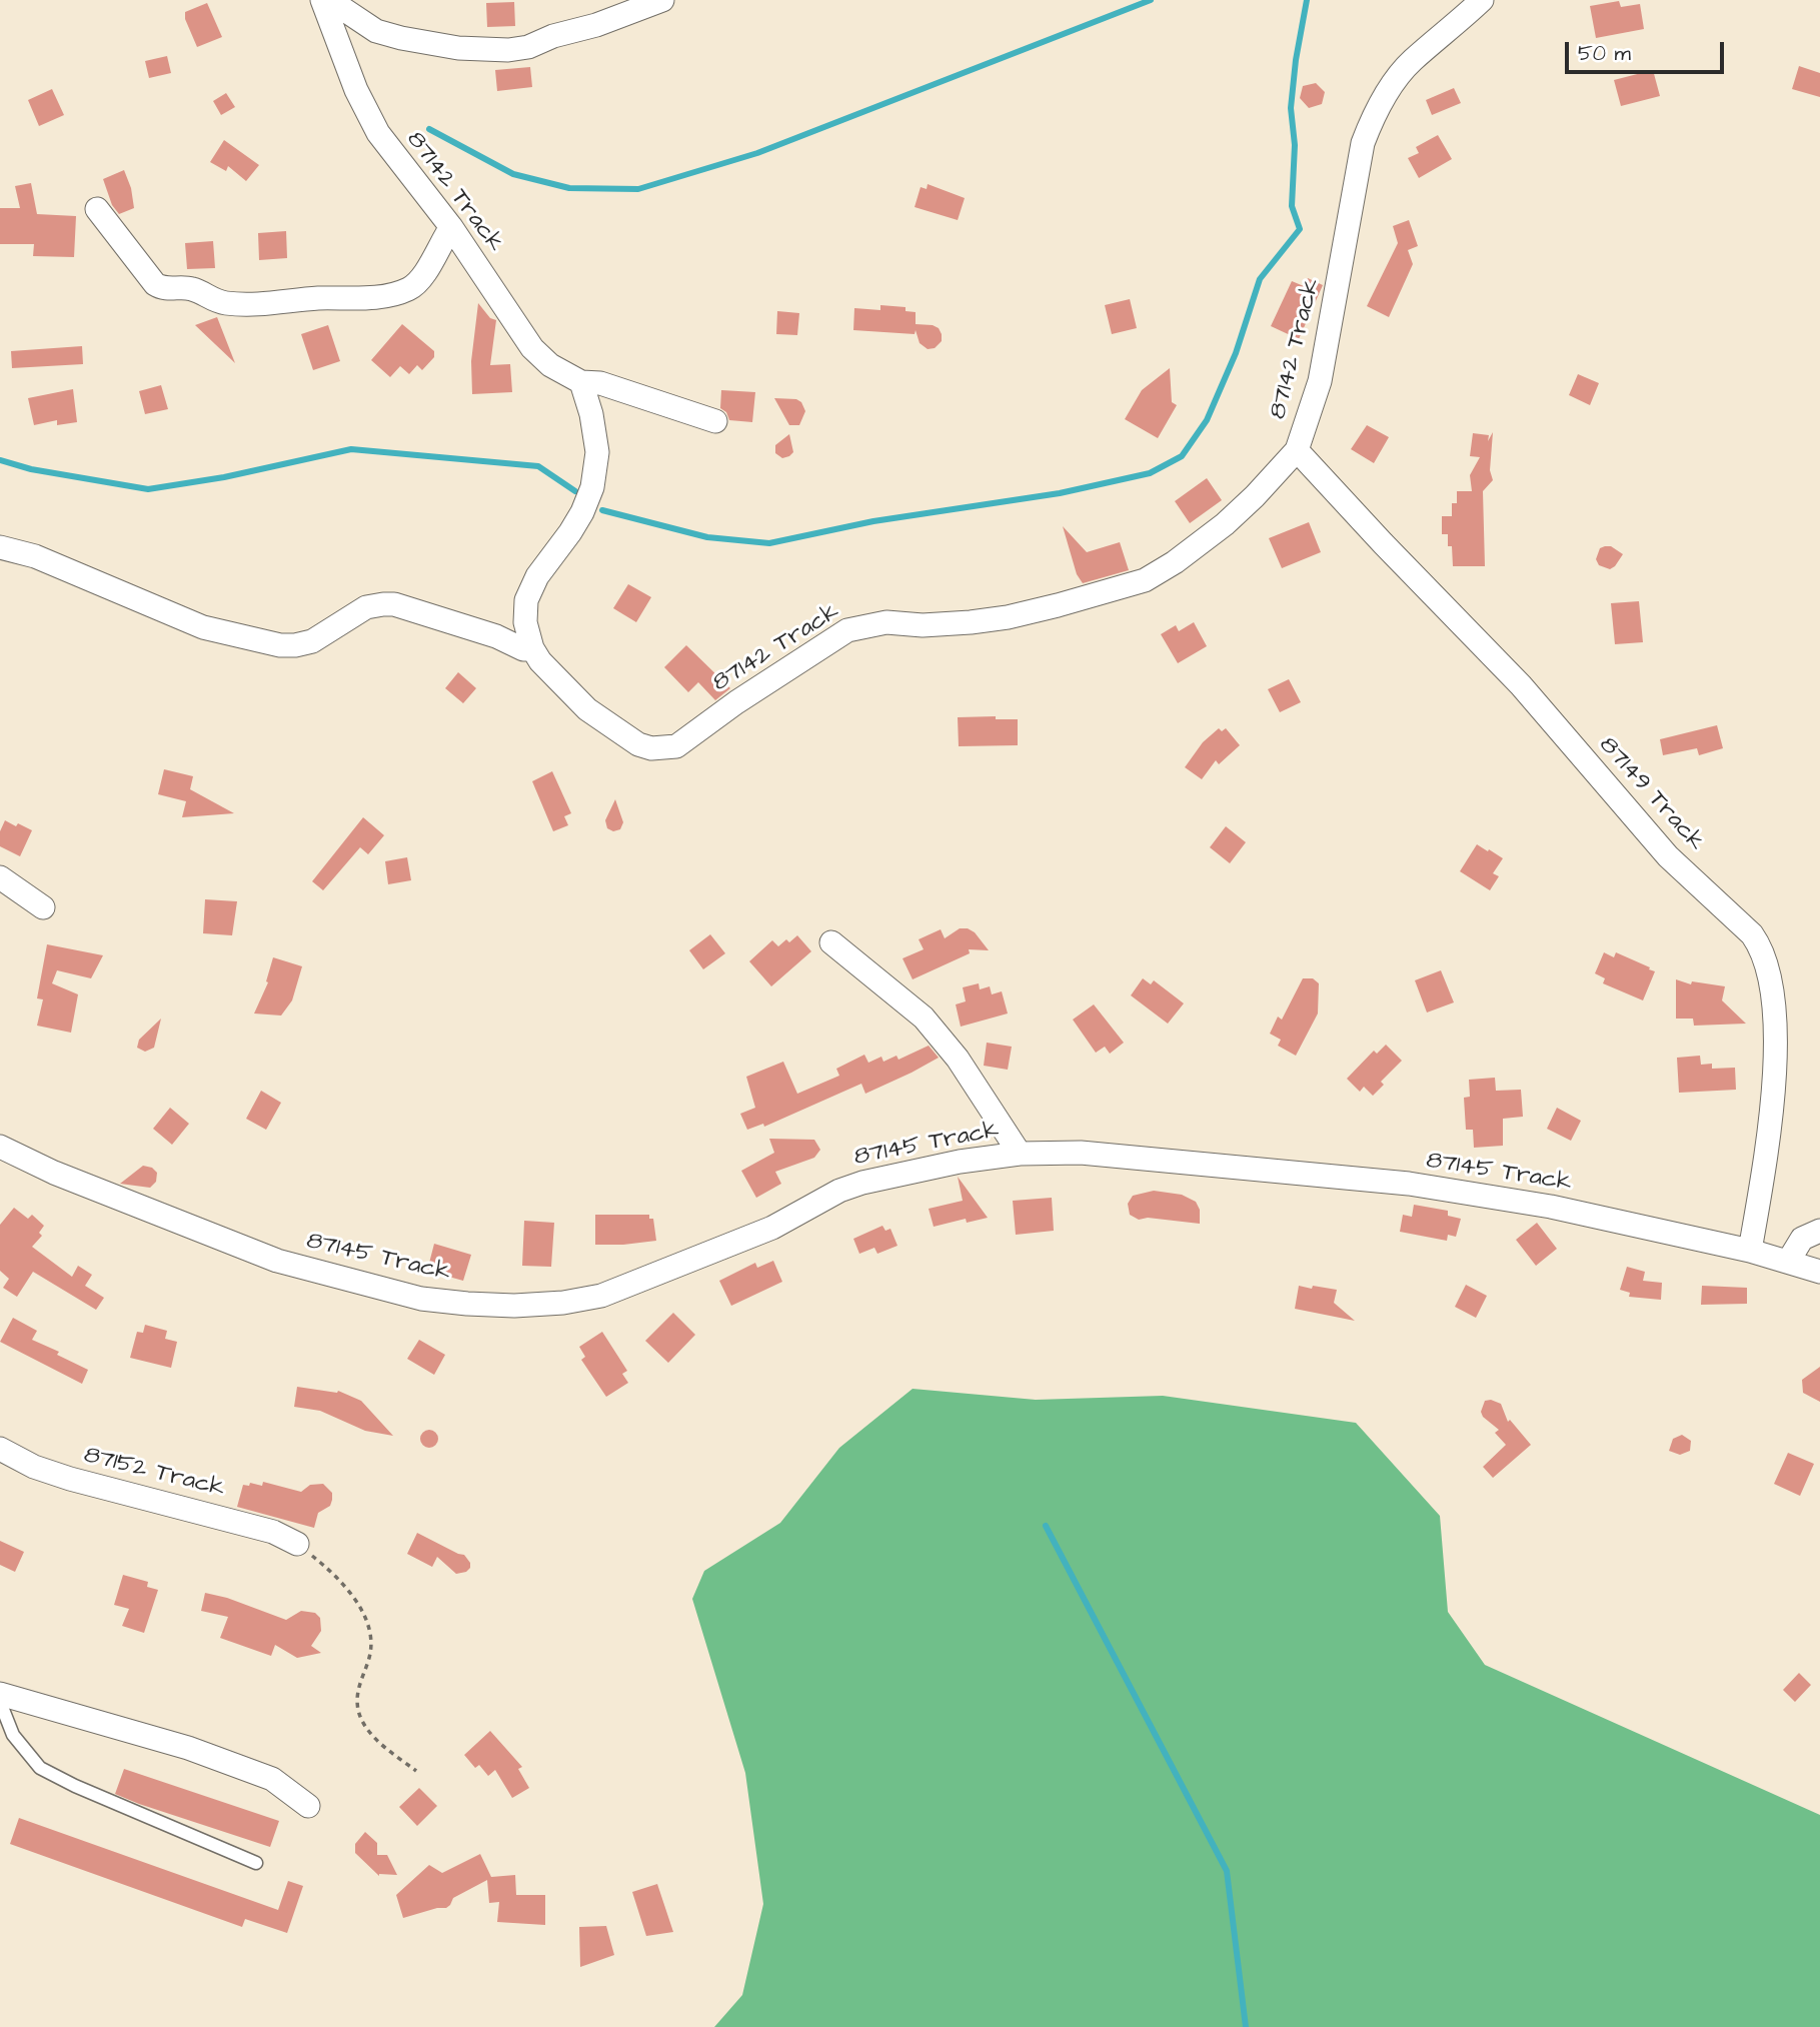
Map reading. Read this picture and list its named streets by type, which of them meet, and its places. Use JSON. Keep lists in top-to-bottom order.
{
  "streets": {
    "street": [
      "87142 Track",
      "87149 Track",
      "87145 Track",
      "87152 Track"
    ]
  },
  "crossings": [
    ["87142 Track", "87149 Track"],
    ["87149 Track", "87145 Track"]
  ],
  "scale_bar": "50 m"
}
